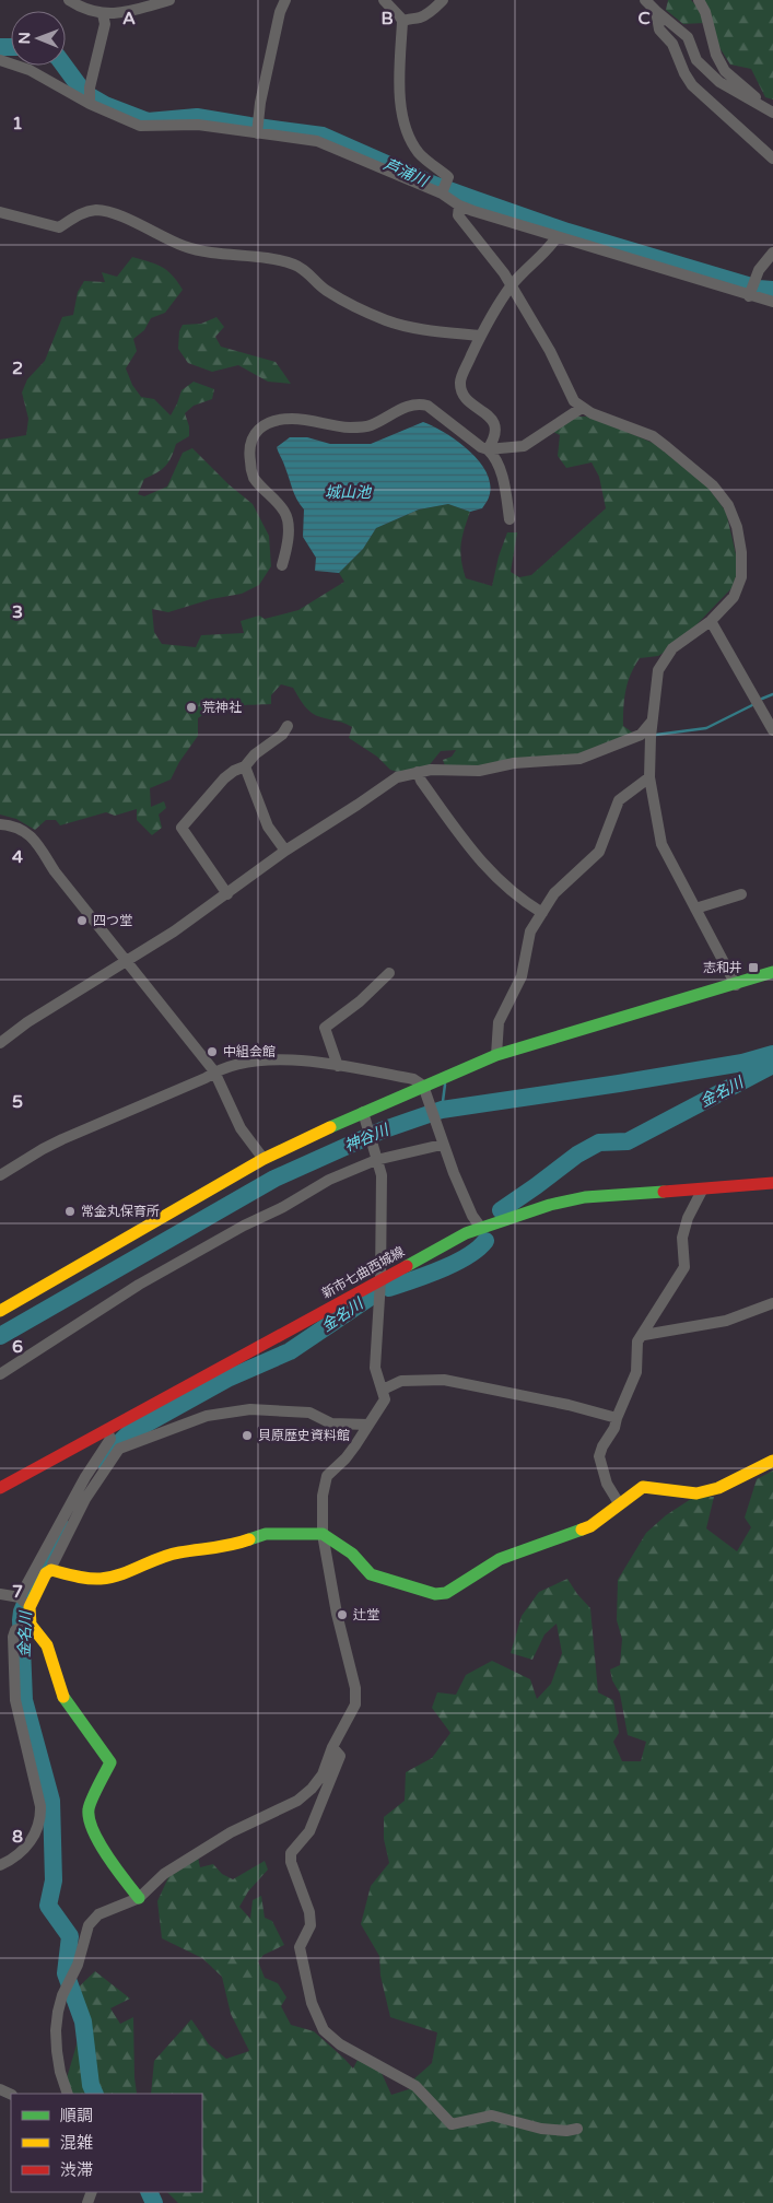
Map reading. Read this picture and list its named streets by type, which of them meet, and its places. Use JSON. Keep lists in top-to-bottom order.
{
  "streets": {
    "street": ["新市七曲西城線"]
  },
  "water": [
    "芦浦川",
    "城山池",
    "金名川",
    "神谷川"
  ],
  "places": {
    "other": [
      "荒神社",
      "四つ堂",
      "中組会館",
      "常金丸保育所",
      "貝原歴史資料館",
      "辻堂"
    ],
    "transit": ["志和井"]
  },
  "legend": ["順調", "混雑", "渋滞"],
  "north": "left",
  "grid": {
    "columns": ["A", "B", "C"],
    "rows": [
      "1",
      "2",
      "3",
      "4",
      "5",
      "6",
      "7",
      "8"
    ]
  }
}
